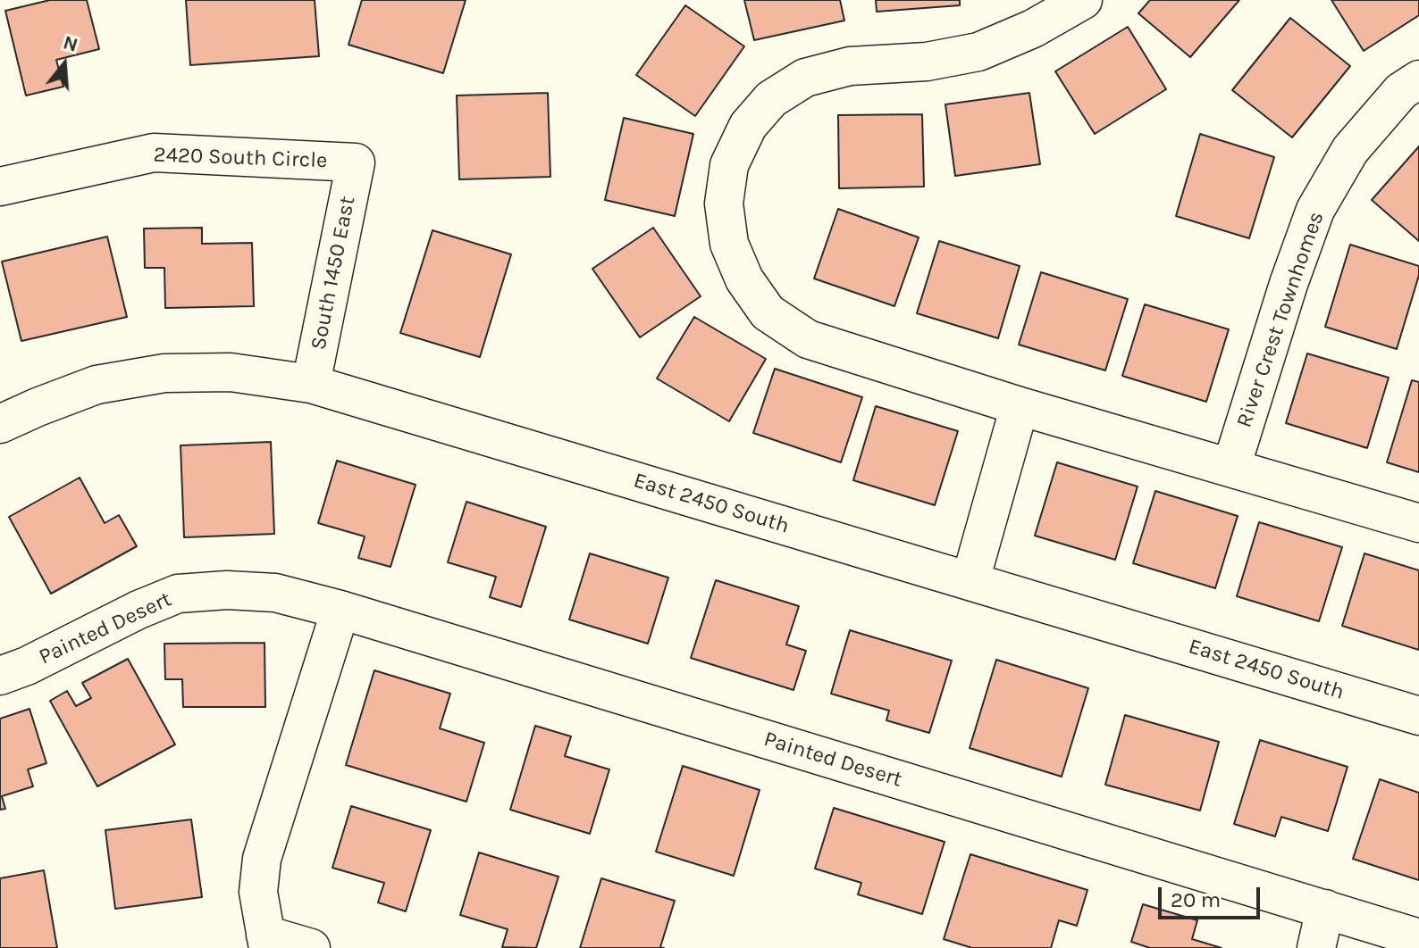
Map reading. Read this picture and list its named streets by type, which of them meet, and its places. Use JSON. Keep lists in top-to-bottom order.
{
  "streets": {
    "street": [
      "2420 South Circle",
      "South 1450 East",
      "River Crest Townhomes",
      "East 2450 South",
      "Painted Desert"
    ]
  },
  "crossings": [
    ["2420 South Circle", "South 1450 East"],
    ["South 1450 East", "East 2450 South"]
  ],
  "scale_bar": "20 m",
  "north": "top"
}
